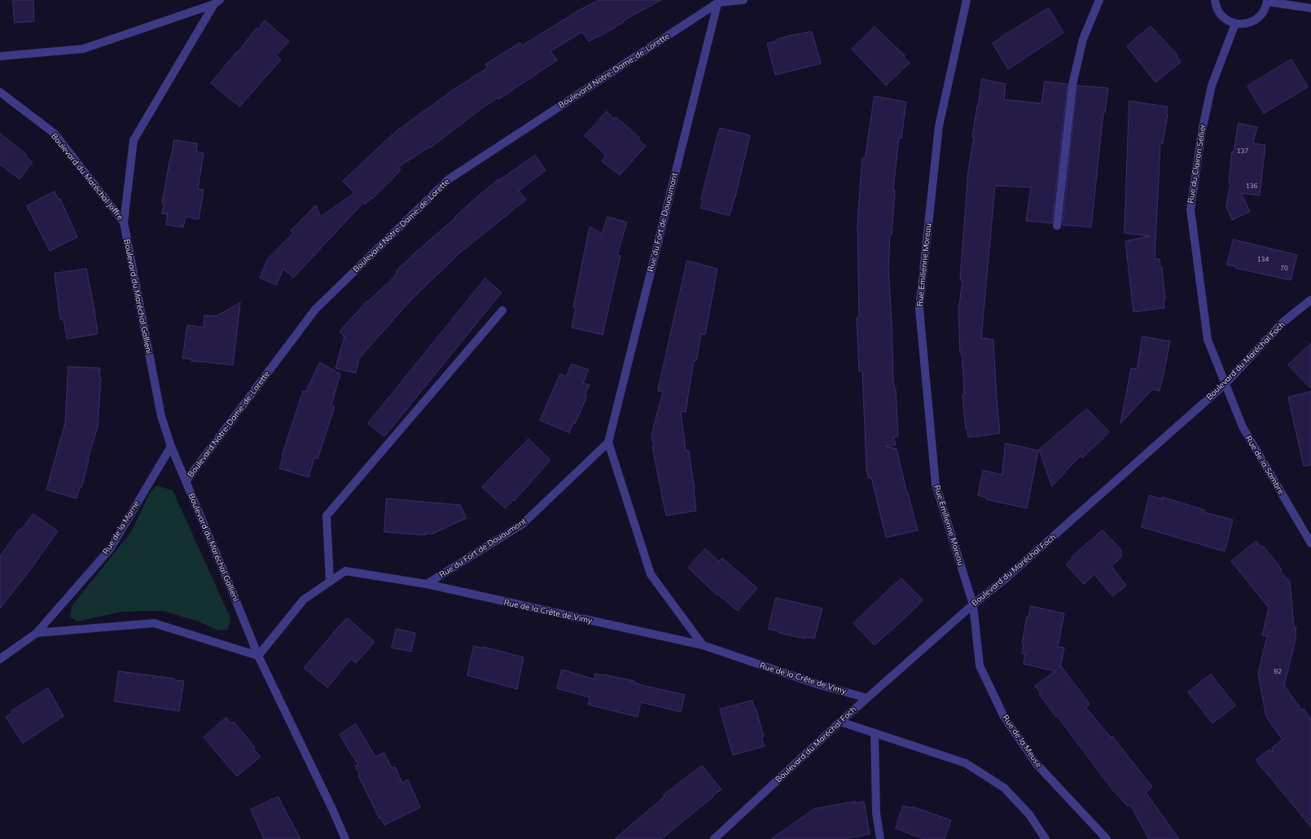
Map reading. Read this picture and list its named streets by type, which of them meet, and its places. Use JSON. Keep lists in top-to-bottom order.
{
  "streets": {
    "street": [
      "Boulevard Notre-Dame-de-Lorette",
      "Rue du Clairon Sellier",
      "Boulevard du Maréchal Joffre",
      "Rue du Fort de Douaumont",
      "Rue Emilienne Moreau",
      "Boulevard du Maréchal Gallieni",
      "Boulevard du Maréchal Foch",
      "Rue de la Sambre",
      "Rue de la Marne",
      "Rue de la Crête de Vimy",
      "Rue de la Meuse"
    ]
  },
  "crossings": [
    ["Boulevard Notre-Dame-de-Lorette", "Rue du Fort de Douaumont"],
    ["Boulevard Notre-Dame-de-Lorette", "Boulevard du Maréchal Gallieni"],
    ["Rue du Clairon Sellier", "Boulevard du Maréchal Foch"],
    ["Rue du Clairon Sellier", "Rue de la Sambre"],
    ["Boulevard du Maréchal Joffre", "Boulevard du Maréchal Gallieni"],
    ["Rue du Fort de Douaumont", "Rue de la Crête de Vimy"],
    ["Rue Emilienne Moreau", "Boulevard du Maréchal Foch"],
    ["Rue Emilienne Moreau", "Rue de la Meuse"],
    ["Boulevard du Maréchal Gallieni", "Rue de la Marne"],
    ["Boulevard du Maréchal Gallieni", "Rue de la Crête de Vimy"],
    ["Boulevard du Maréchal Foch", "Rue de la Sambre"],
    ["Boulevard du Maréchal Foch", "Rue de la Crête de Vimy"],
    ["Boulevard du Maréchal Foch", "Rue de la Meuse"]
  ],
  "house_numbers": [
    "137",
    "136",
    "134",
    "70",
    "92"
  ]
}
